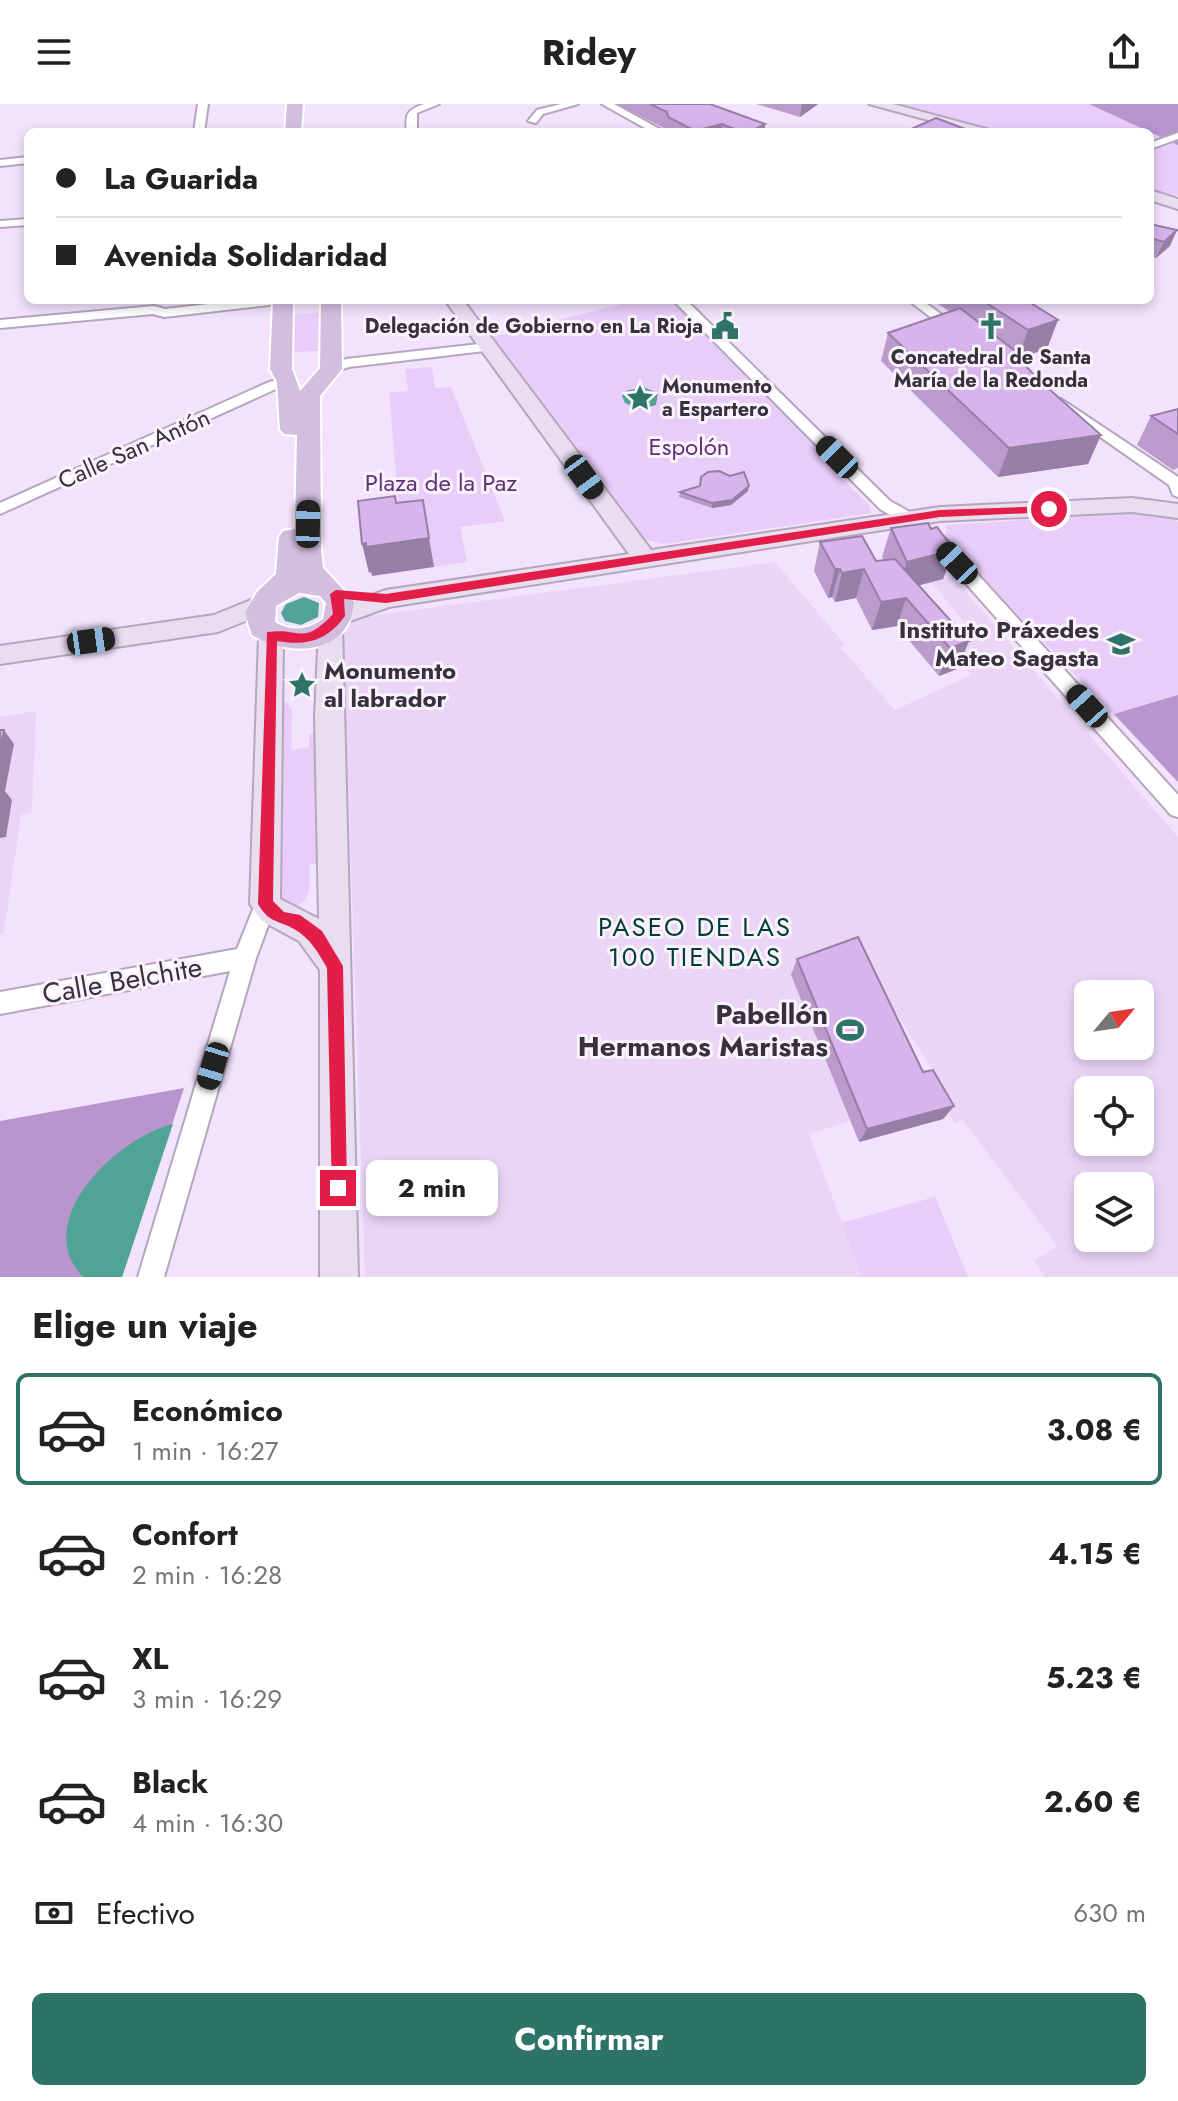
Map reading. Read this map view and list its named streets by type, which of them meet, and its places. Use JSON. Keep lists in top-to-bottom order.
{
  "streets": {
    "street": ["Calle San Antón", "Calle Belchite"]
  },
  "districts": ["PASEO DE LAS 100 TIENDAS"],
  "parks": ["Espolón", "Plaza de la Paz"],
  "places": {
    "public building": ["Delegación de Gobierno en La Rioja"],
    "church": ["Concatedral de Santa María de la Redonda"],
    "place": ["Monumento a Espartero", "Monumento al labrador"],
    "school or university": ["Instituto Práxedes Mateo Sagasta"],
    "sports": ["Pabellón Hermanos Maristas"]
  },
  "north": "top right",
  "page": {
    "header": "Ridey",
    "banner": ["La Guarida", "Avenida Solidaridad"],
    "bubble": "2 min",
    "heading": "Elige un viaje",
    "list": [
      {
        "name": "Económico",
        "note": "1 min · 16:27",
        "value": "3.08 €"
      },
      {
        "name": "Confort",
        "note": "2 min · 16:28",
        "value": "4.15 €"
      },
      {
        "name": "XL",
        "note": "3 min · 16:29",
        "value": "5.23 €"
      },
      {
        "name": "Black",
        "note": "4 min · 16:30",
        "value": "2.60 €"
      }
    ],
    "pay": ["Efectivo", "630 m"],
    "buttons": "Confirmar"
  }
}
